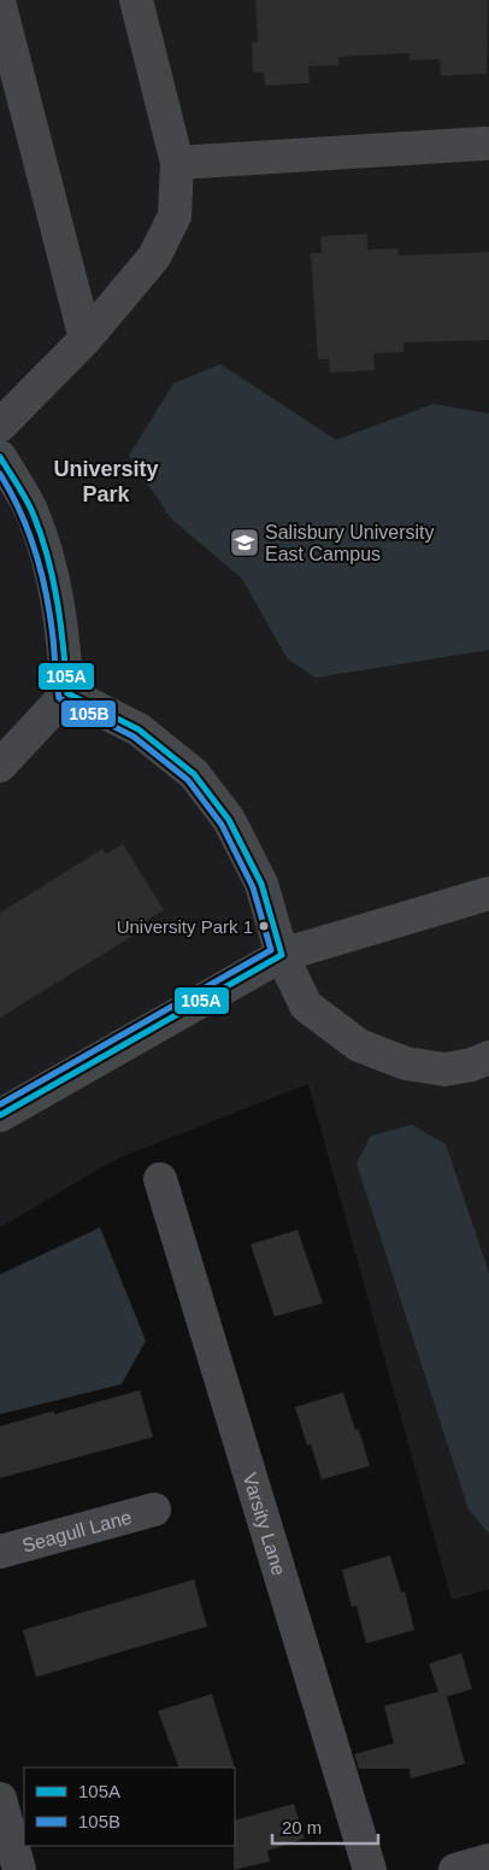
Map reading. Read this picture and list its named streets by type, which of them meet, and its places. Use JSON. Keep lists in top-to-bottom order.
{
  "streets": {
    "street": ["Varsity Lane", "Seagull Lane"]
  },
  "districts": ["University Park"],
  "places": {
    "school or university": ["Salisbury University East Campus"],
    "other": ["University Park 1"]
  },
  "lines": ["transit line 105A", "transit line 105B"],
  "legend": ["105A", "105B"],
  "scale_bar": "20 m"
}
